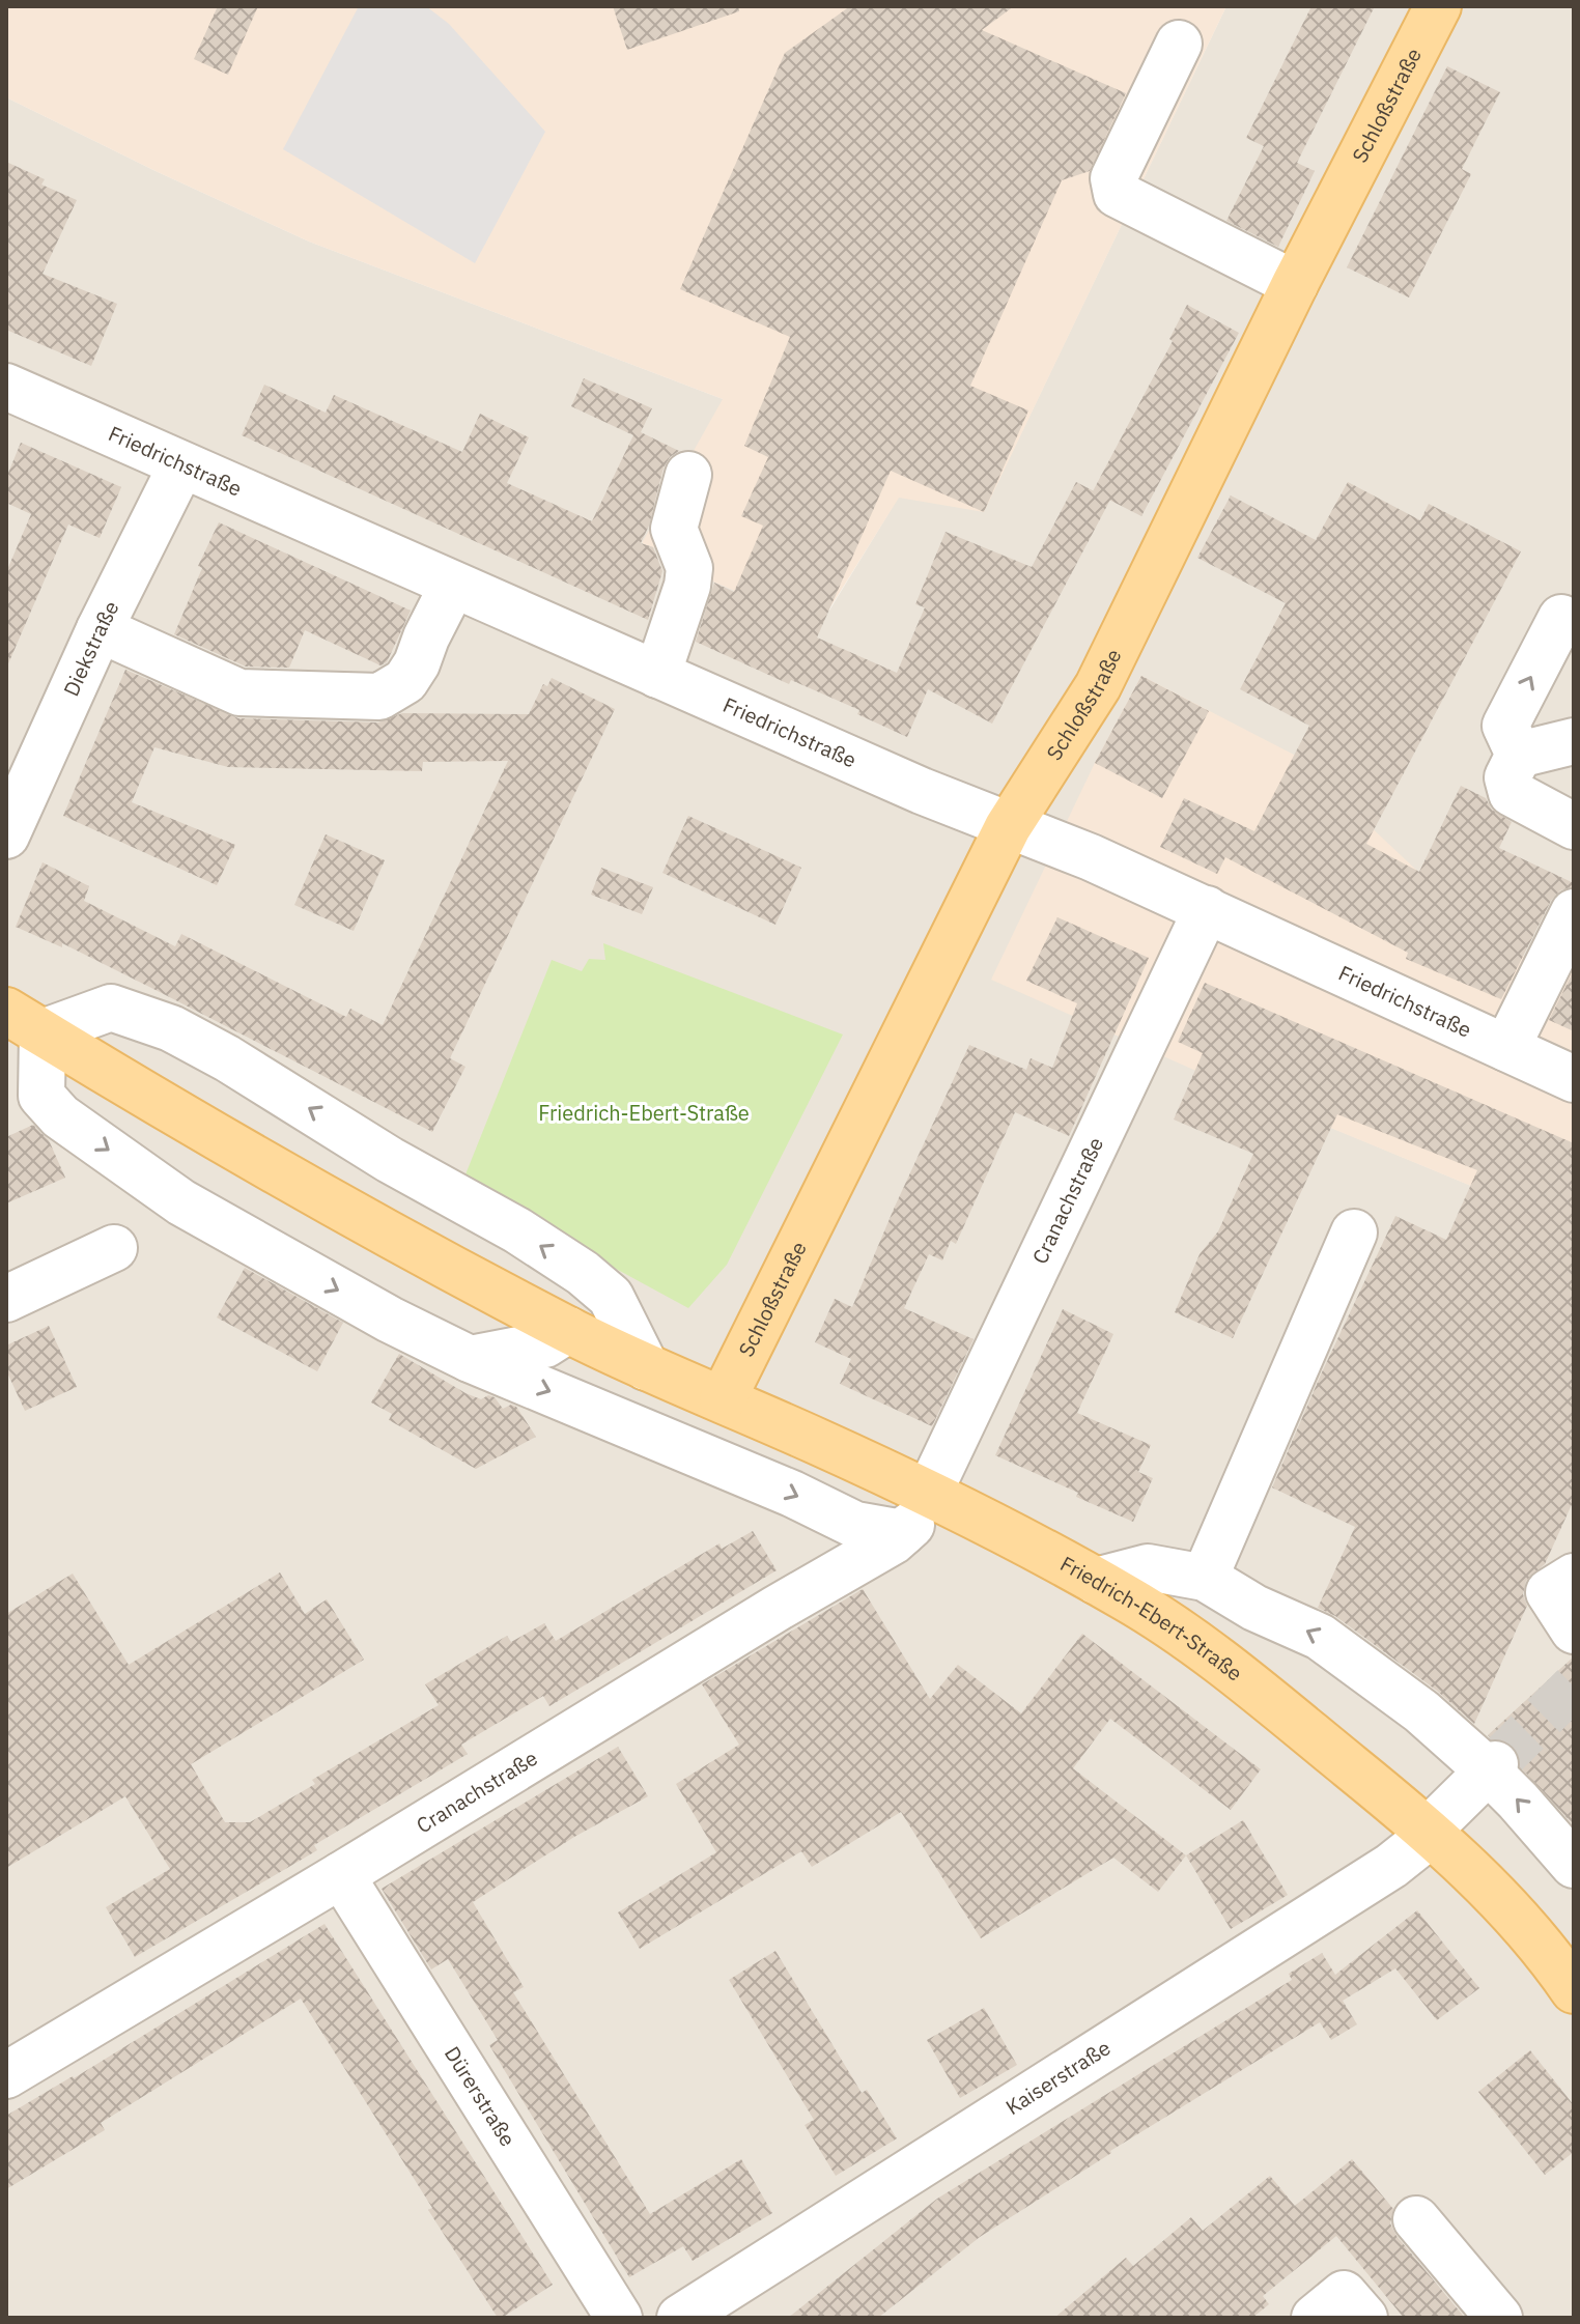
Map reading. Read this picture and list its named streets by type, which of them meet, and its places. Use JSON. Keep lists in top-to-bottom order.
{
  "streets": {
    "main road": ["Schloßstraße", "Friedrich-Ebert-Straße"],
    "street": [
      "Friedrichstraße",
      "Diekstraße",
      "Cranachstraße",
      "Kaiserstraße",
      "Dürerstraße"
    ]
  },
  "crossings": [
    ["Schloßstraße", "Friedrichstraße"],
    ["Schloßstraße", "Friedrich-Ebert-Straße"],
    ["Friedrichstraße", "Diekstraße"],
    ["Friedrichstraße", "Cranachstraße"],
    ["Cranachstraße", "Friedrich-Ebert-Straße"],
    ["Cranachstraße", "Dürerstraße"],
    ["Friedrich-Ebert-Straße", "Kaiserstraße"]
  ],
  "parks": ["Friedrich-Ebert-Straße"]
}
